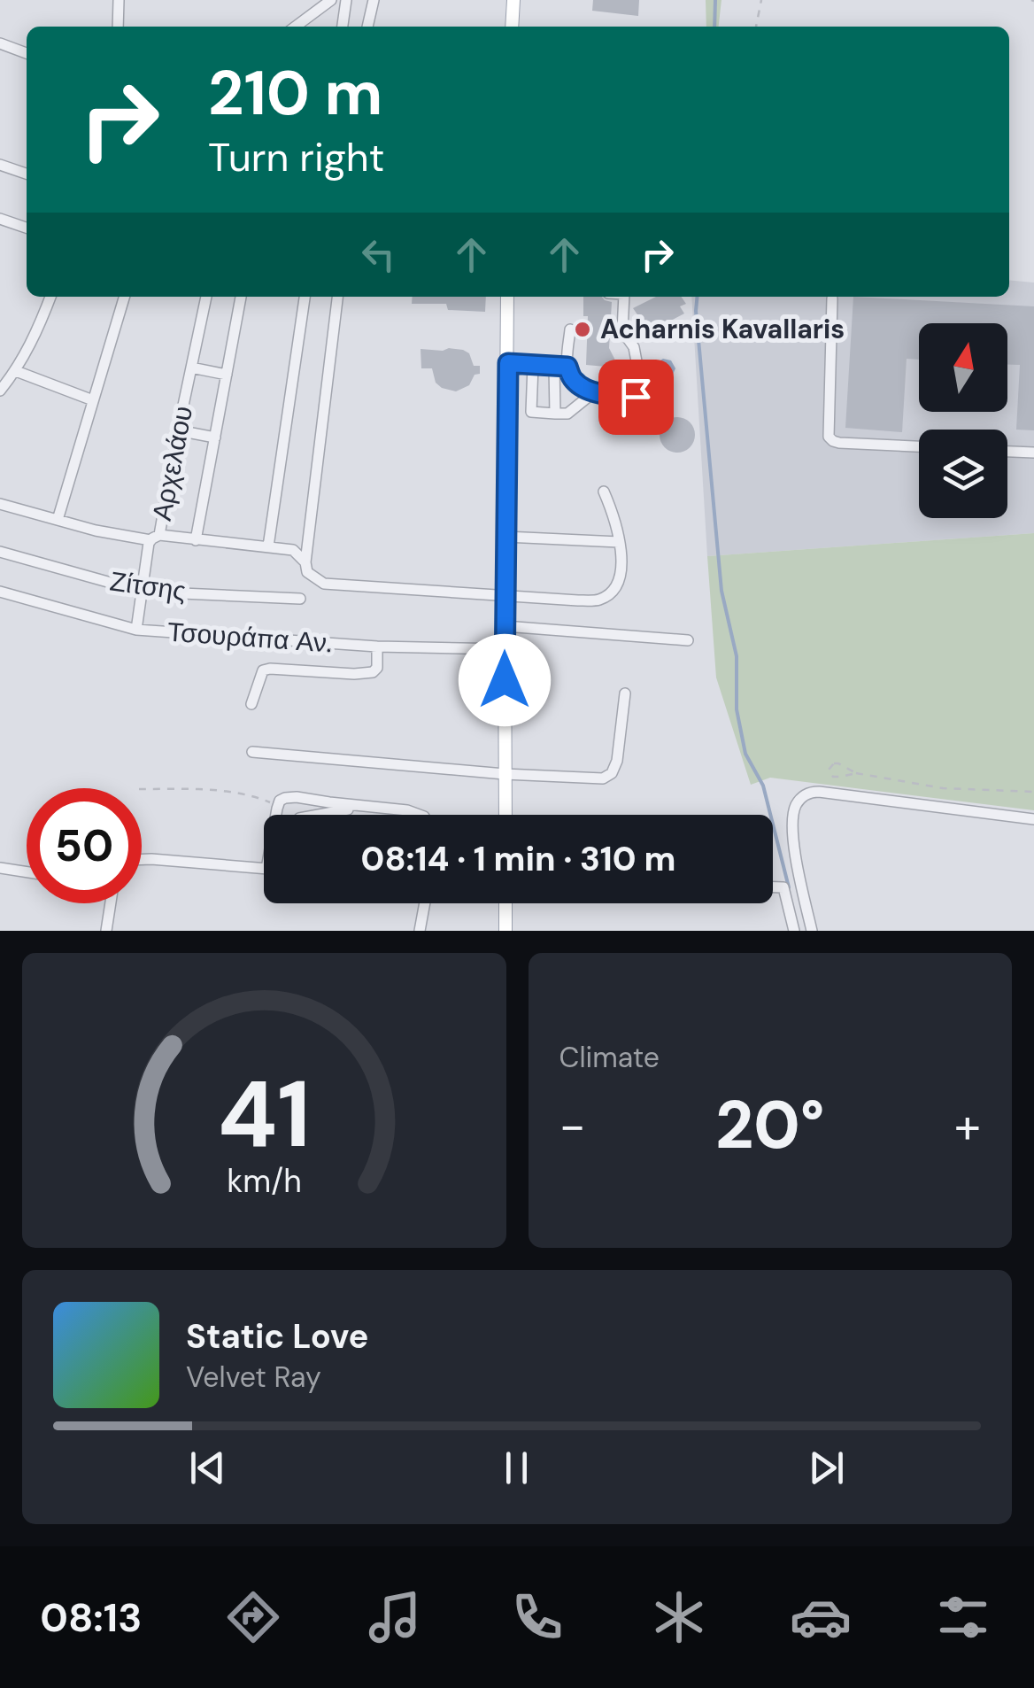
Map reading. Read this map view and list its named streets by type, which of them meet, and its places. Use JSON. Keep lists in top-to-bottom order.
{
  "streets": {
    "street": ["Αρχελάου", "Ζίτσης", "Τσουράπα Αν."]
  },
  "crossings": [
    ["Αρχελάου", "Ζίτσης"],
    ["Αρχελάου", "Τσουράπα Αν."]
  ],
  "places": ["Acharnis Kavallaris"],
  "north": "top",
  "page": {
    "turn": ["210 m", "Turn right"],
    "limit": "50",
    "trip": "08:14 · 1 min · 310 m",
    "tile": "Climate",
    "heat": ["−", "20°", "+"],
    "song": ["Static Love", "Velvet Ray"],
    "tabs": "08:13",
    "gauge": ["41", "km/h"]
  }
}
